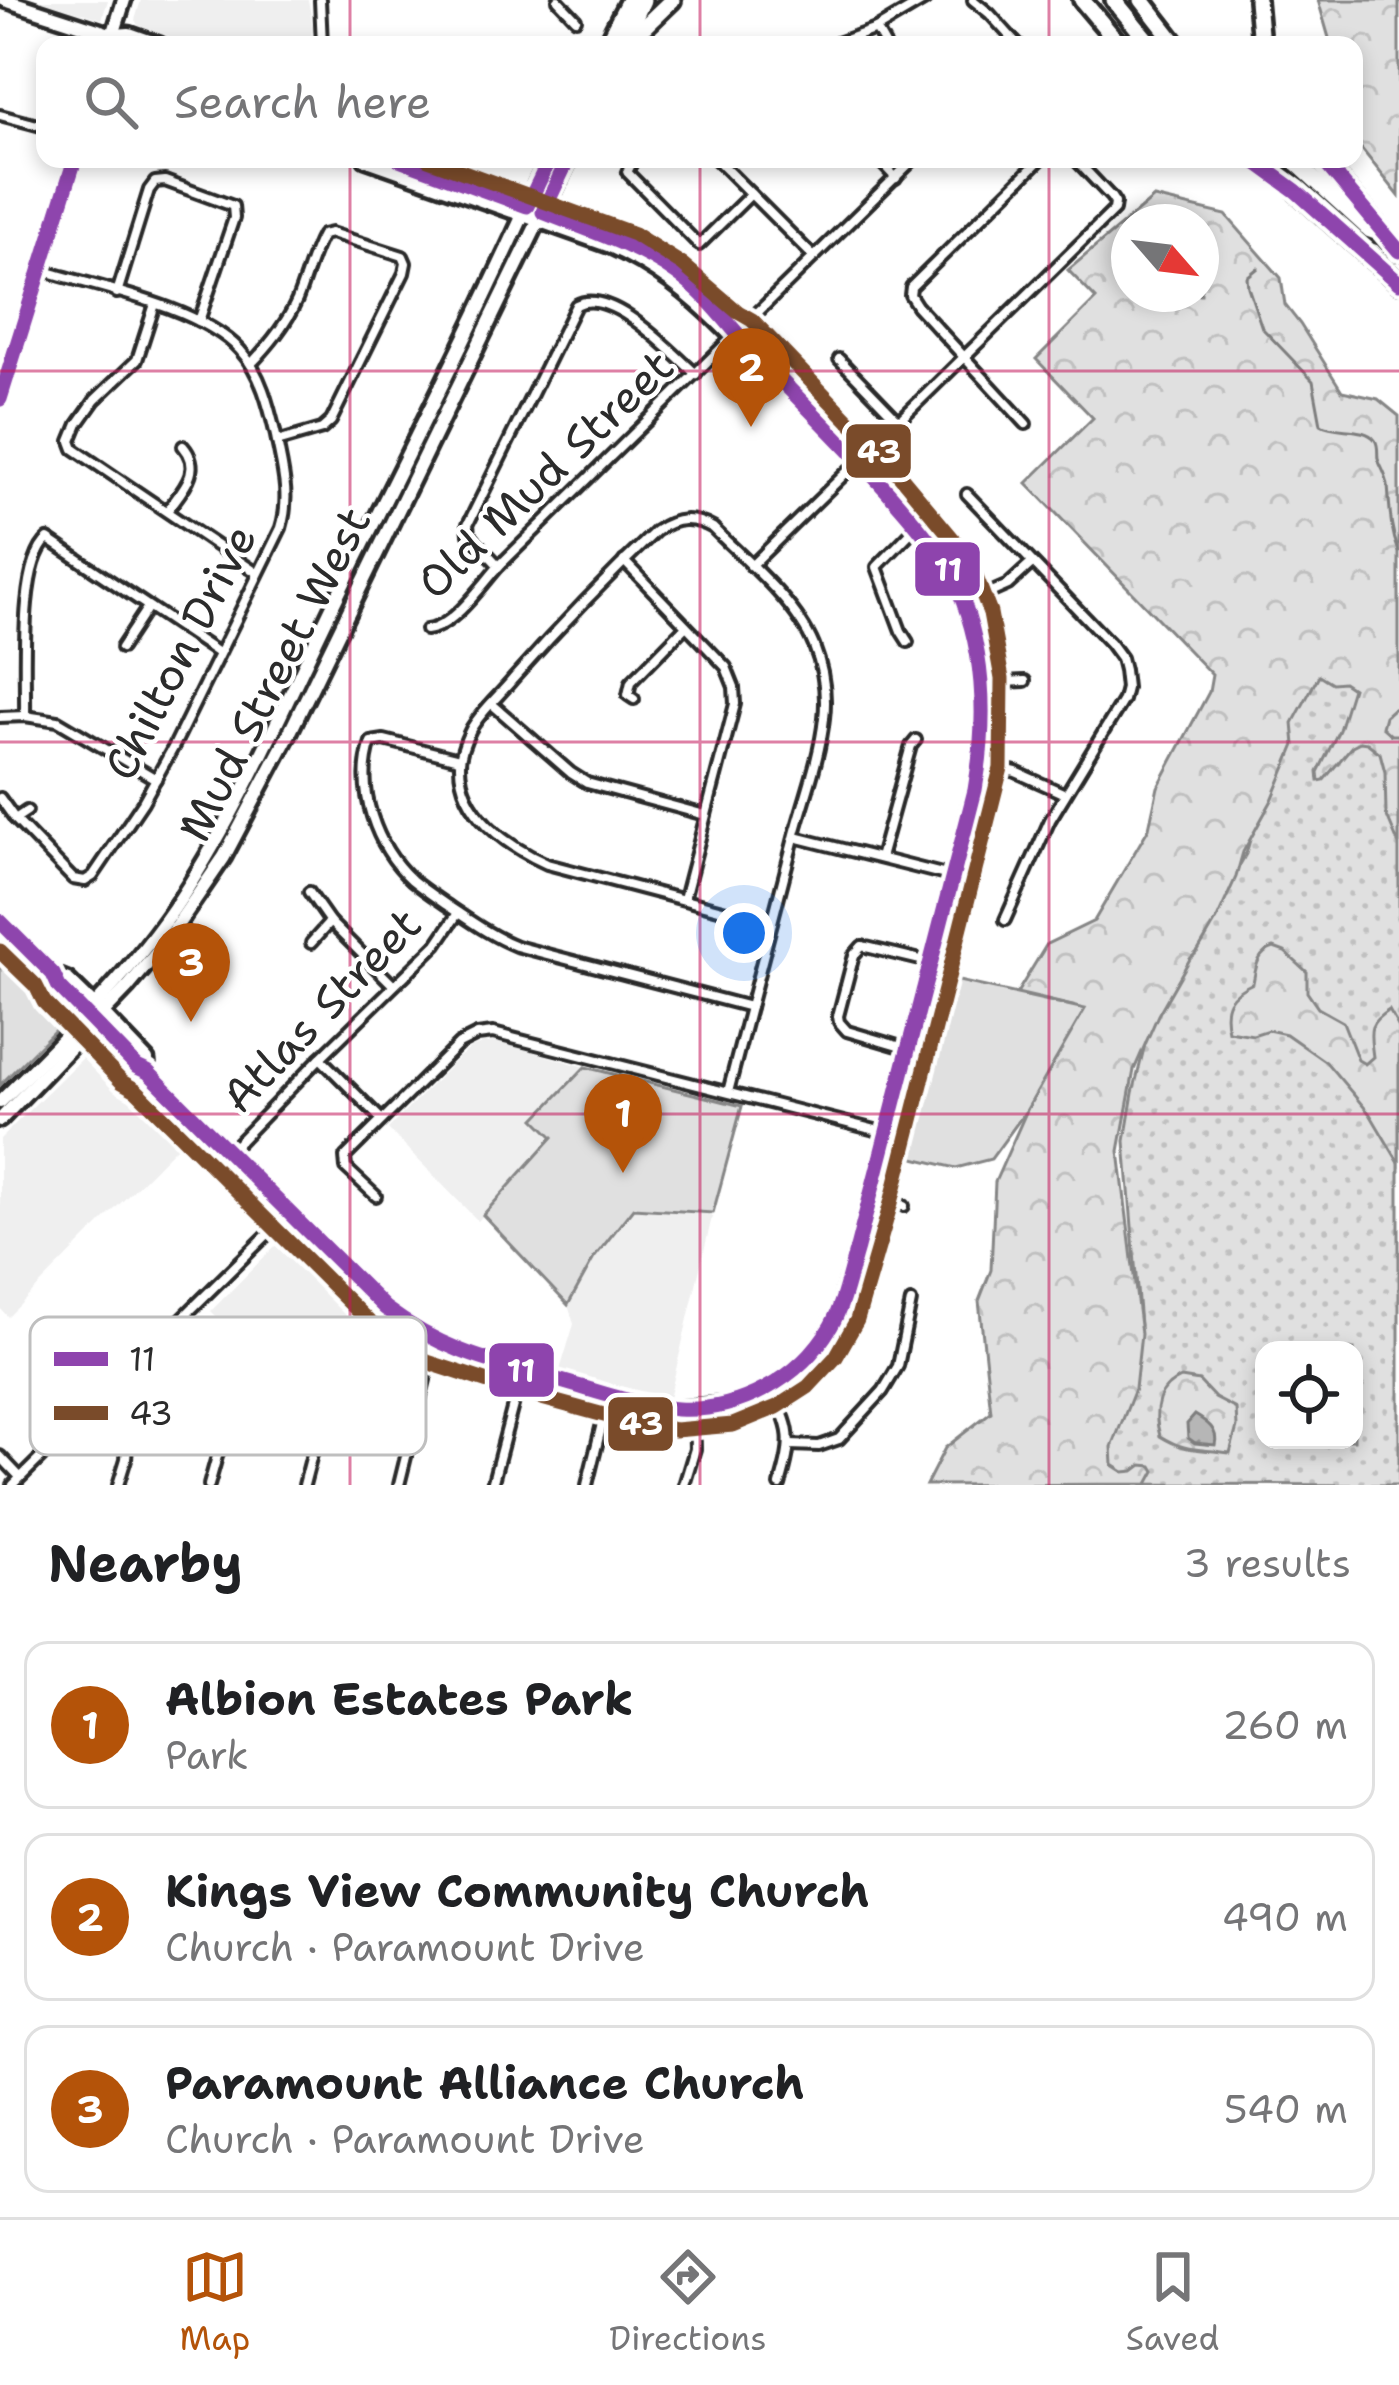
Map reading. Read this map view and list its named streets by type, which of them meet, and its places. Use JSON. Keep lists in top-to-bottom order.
{
  "streets": {
    "street": [
      "Old Mud Street",
      "Chilton Drive",
      "Mud Street West",
      "Atlas Street"
    ]
  },
  "lines": ["transit line 11", "transit line 43"],
  "legend": ["11", "43"],
  "north": "bottom right",
  "page": {
    "search": "Search here",
    "pins": ["2", "3", "1"],
    "heading": ["Nearby", "3 results"],
    "list": [
      {
        "mark": "1",
        "name": "Albion Estates Park",
        "note": "Park",
        "value": "260 m"
      },
      {
        "mark": "2",
        "name": "Kings View Community Church",
        "note": "Church · Paramount Drive",
        "value": "490 m"
      },
      {
        "mark": "3",
        "name": "Paramount Alliance Church",
        "note": "Church · Paramount Drive",
        "value": "540 m"
      }
    ],
    "nav": ["Map", "Directions", "Saved"]
  }
}
